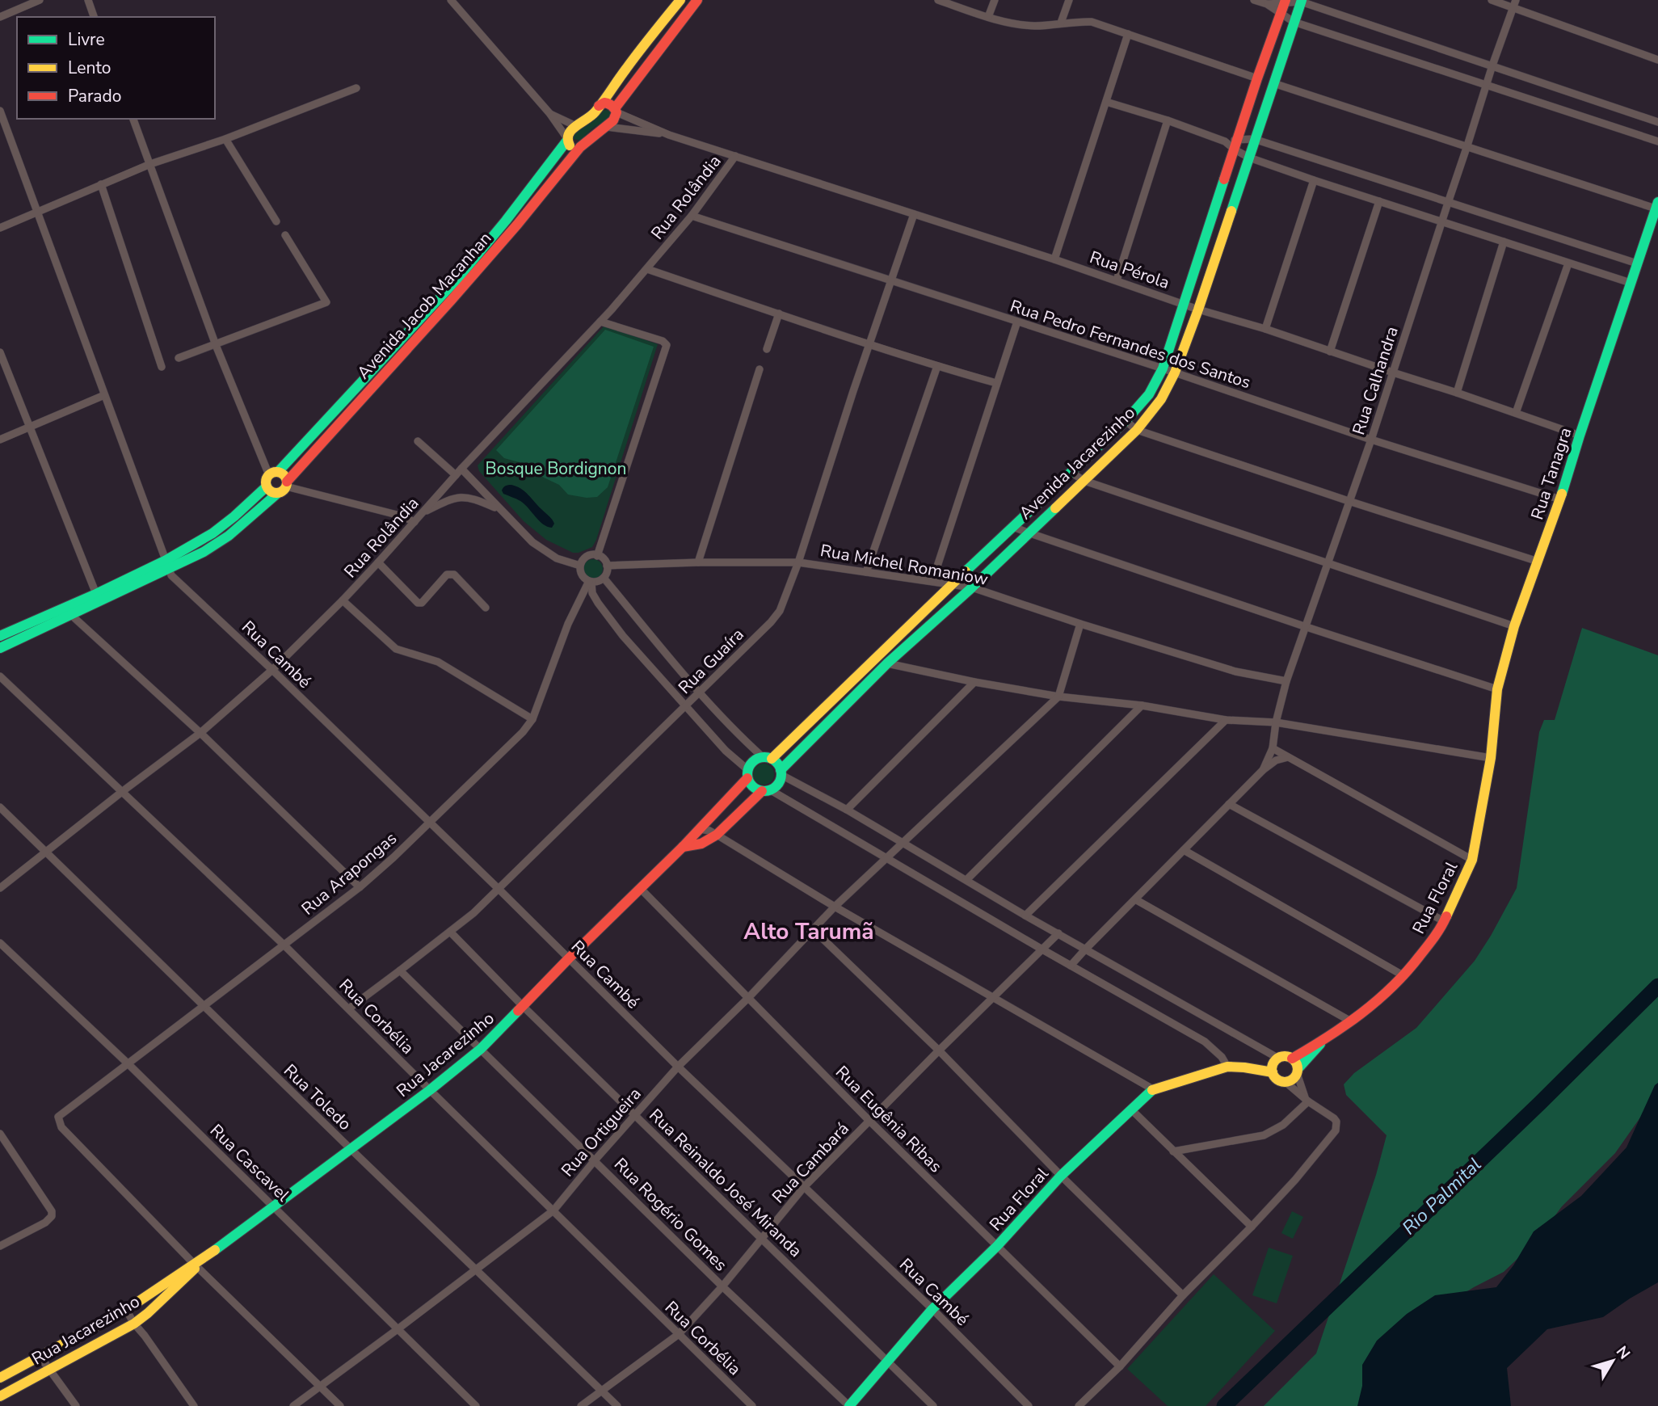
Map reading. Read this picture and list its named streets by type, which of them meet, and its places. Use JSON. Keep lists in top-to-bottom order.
{
  "streets": {
    "street": [
      "Rua Rolândia",
      "Rua Pérola",
      "Avenida Jacob Macanhan",
      "Rua Pedro Fernandes dos Santos",
      "Rua Calhandra",
      "Avenida Jacarezinho",
      "Rua Tanagra",
      "Rua Michel Romaniow",
      "Rua Cambé",
      "Rua Guaíra",
      "Rua Arapongas",
      "Rua Floral",
      "Rua Corbélia",
      "Rua Jacarezinho",
      "Rua Toledo",
      "Rua Eugênia Ribas",
      "Rua Ortigueira",
      "Rua Cascavel",
      "Rua Cambará",
      "Rua Reinaldo José Miranda",
      "Rua Rogério Gomes"
    ]
  },
  "crossings": [
    ["Rua Rolândia", "Rua Pérola"],
    ["Rua Rolândia", "Rua Pedro Fernandes dos Santos"],
    ["Rua Rolândia", "Rua Cambé"],
    ["Rua Rolândia", "Rua Corbélia"],
    ["Rua Rolândia", "Rua Toledo"],
    ["Rua Pérola", "Avenida Jacob Macanhan"],
    ["Rua Pérola", "Rua Calhandra"],
    ["Rua Pérola", "Avenida Jacarezinho"],
    ["Rua Pérola", "Rua Tanagra"],
    ["Rua Pérola", "Rua Guaíra"],
    ["Avenida Jacob Macanhan", "Rua Cambé"],
    ["Rua Pedro Fernandes dos Santos", "Rua Calhandra"],
    ["Rua Pedro Fernandes dos Santos", "Avenida Jacarezinho"],
    ["Rua Pedro Fernandes dos Santos", "Rua Tanagra"],
    ["Rua Pedro Fernandes dos Santos", "Rua Guaíra"],
    ["Rua Calhandra", "Rua Michel Romaniow"],
    ["Avenida Jacarezinho", "Rua Michel Romaniow"],
    ["Avenida Jacarezinho", "Rua Jacarezinho"],
    ["Rua Tanagra", "Rua Floral"],
    ["Rua Michel Romaniow", "Rua Guaíra"],
    ["Rua Michel Romaniow", "Rua Arapongas"],
    ["Rua Cambé", "Rua Guaíra"],
    ["Rua Cambé", "Rua Arapongas"],
    ["Rua Cambé", "Rua Floral"],
    ["Rua Cambé", "Rua Jacarezinho"],
    ["Rua Cambé", "Rua Ortigueira"],
    ["Rua Cambé", "Rua Cambará"],
    ["Rua Guaíra", "Rua Corbélia"],
    ["Rua Guaíra", "Rua Reinaldo José Miranda"],
    ["Rua Guaíra", "Rua Rogério Gomes"],
    ["Rua Arapongas", "Rua Corbélia"],
    ["Rua Arapongas", "Rua Jacarezinho"],
    ["Rua Arapongas", "Rua Toledo"],
    ["Rua Arapongas", "Rua Cascavel"],
    ["Rua Floral", "Rua Eugênia Ribas"],
    ["Rua Floral", "Rua Reinaldo José Miranda"],
    ["Rua Floral", "Rua Rogério Gomes"],
    ["Rua Corbélia", "Rua Jacarezinho"],
    ["Rua Corbélia", "Rua Ortigueira"],
    ["Rua Corbélia", "Rua Cambará"],
    ["Rua Jacarezinho", "Rua Toledo"],
    ["Rua Jacarezinho", "Rua Eugênia Ribas"],
    ["Rua Jacarezinho", "Rua Cascavel"],
    ["Rua Jacarezinho", "Rua Reinaldo José Miranda"],
    ["Rua Jacarezinho", "Rua Rogério Gomes"],
    ["Rua Toledo", "Rua Ortigueira"],
    ["Rua Toledo", "Rua Cambará"],
    ["Rua Eugênia Ribas", "Rua Ortigueira"],
    ["Rua Eugênia Ribas", "Rua Cambará"],
    ["Rua Ortigueira", "Rua Cascavel"],
    ["Rua Ortigueira", "Rua Reinaldo José Miranda"],
    ["Rua Ortigueira", "Rua Rogério Gomes"],
    ["Rua Cambará", "Rua Reinaldo José Miranda"],
    ["Rua Cambará", "Rua Rogério Gomes"]
  ],
  "districts": ["Alto Tarumã"],
  "water": ["Rio Palmital"],
  "parks": ["Bosque Bordignon"],
  "legend": ["Livre", "Lento", "Parado"],
  "north": "top right"
}
